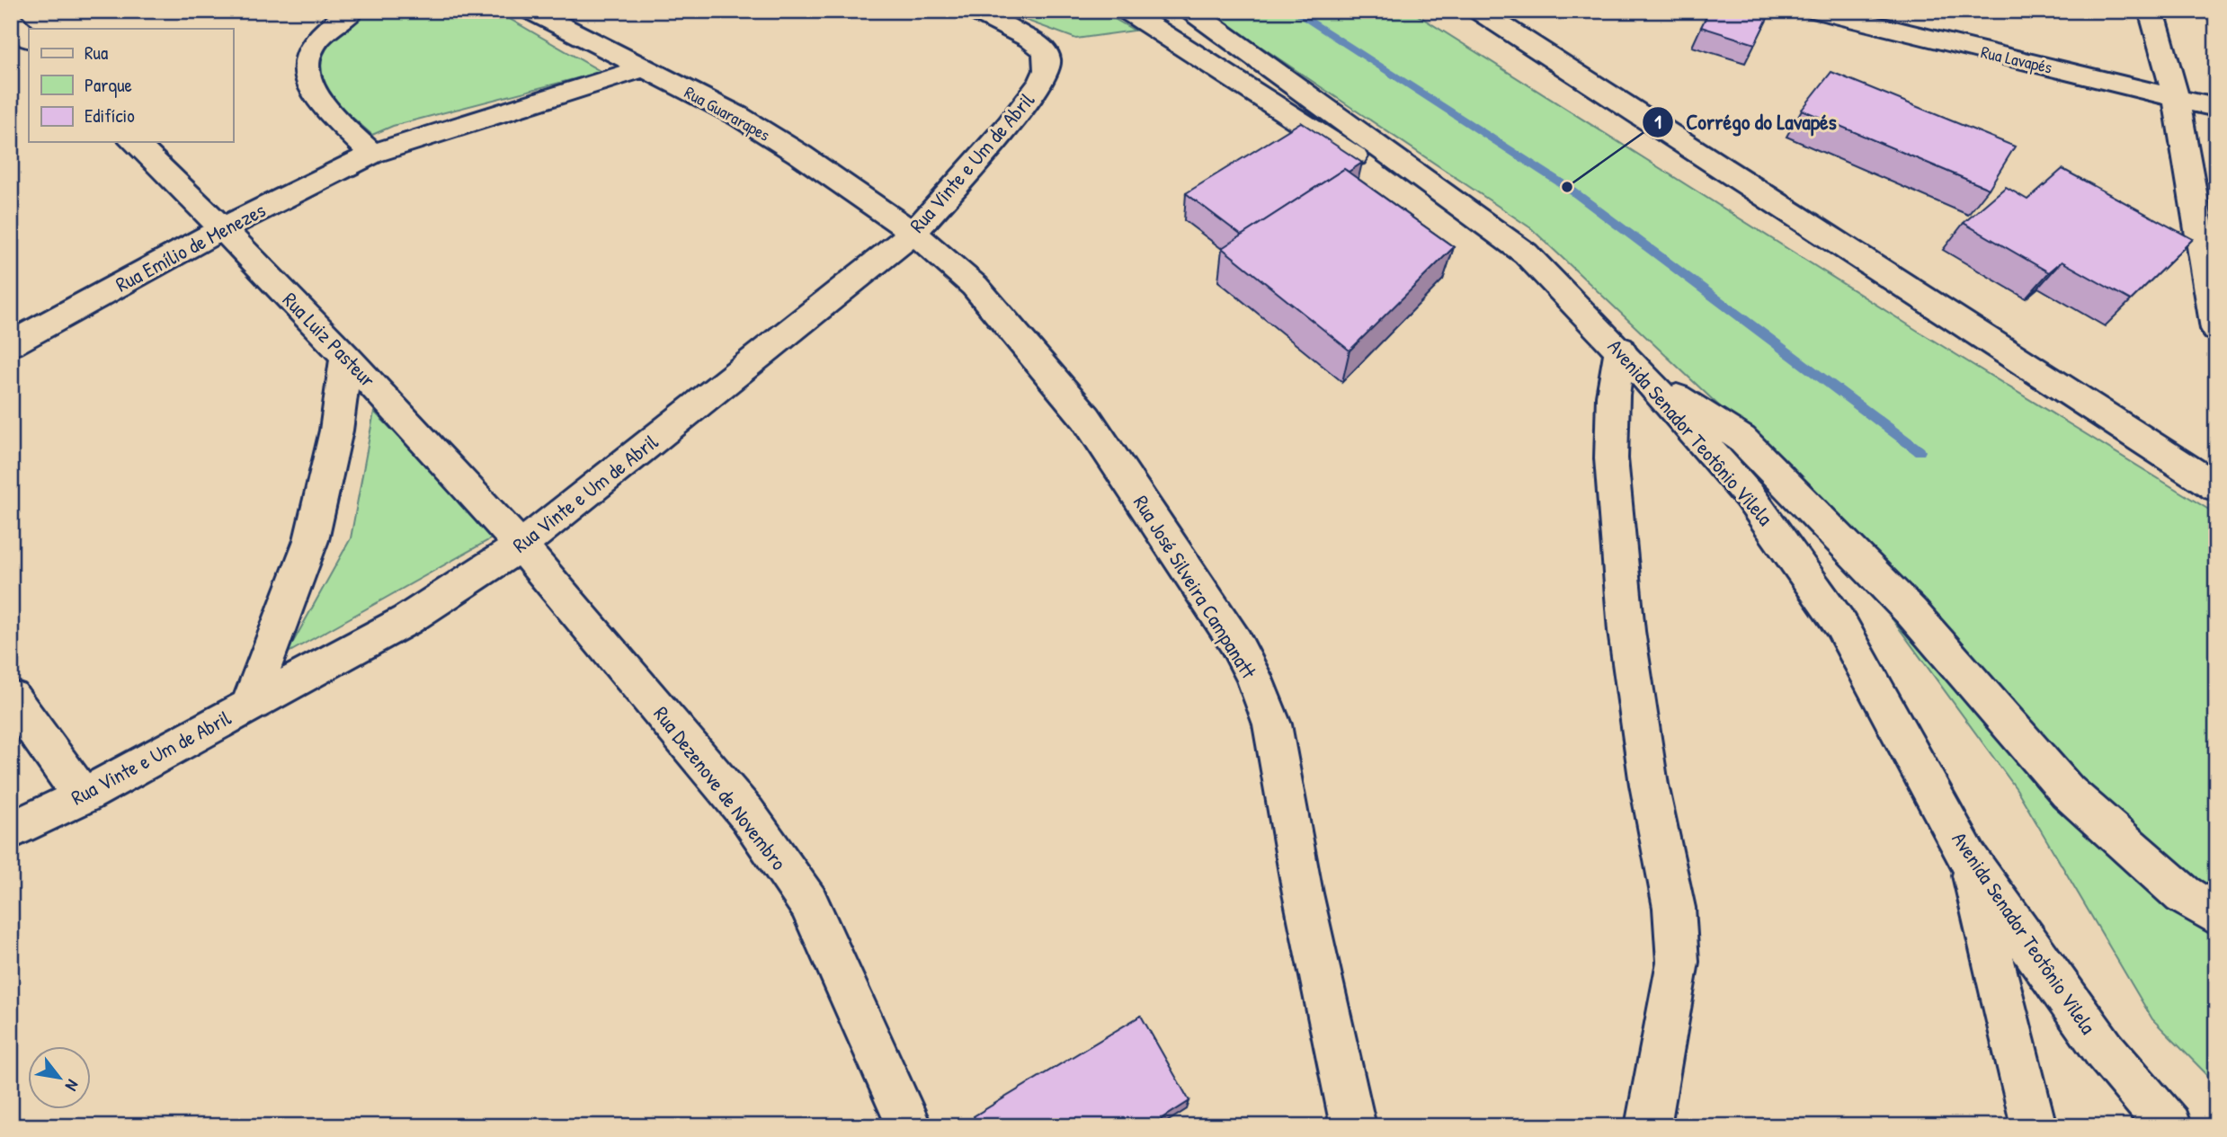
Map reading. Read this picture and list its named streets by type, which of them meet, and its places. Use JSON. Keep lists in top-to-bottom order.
{
  "streets": {
    "main road": [
      "Rua Lavapés",
      "Rua Guararapes",
      "Rua Vinte e Um de Abril",
      "Rua Emílio de Menezes",
      "Rua Luiz Pasteur",
      "Avenida Senador Teotônio Vilela",
      "Rua José Silveira Campanatt",
      "Rua Dezenove de Novembro"
    ]
  },
  "crossings": [
    ["Rua Guararapes", "Rua Vinte e Um de Abril"],
    ["Rua Guararapes", "Rua Emílio de Menezes"],
    ["Rua Guararapes", "Rua José Silveira Campanatt"],
    ["Rua Vinte e Um de Abril", "Rua Luiz Pasteur"],
    ["Rua Vinte e Um de Abril", "Rua José Silveira Campanatt"],
    ["Rua Vinte e Um de Abril", "Rua Dezenove de Novembro"],
    ["Rua Emílio de Menezes", "Rua Luiz Pasteur"],
    ["Rua Luiz Pasteur", "Rua Dezenove de Novembro"]
  ],
  "places": ["Corrégo do Lavapés"],
  "legend": ["Rua", "Parque", "Edifício"],
  "north": "bottom right"
}
